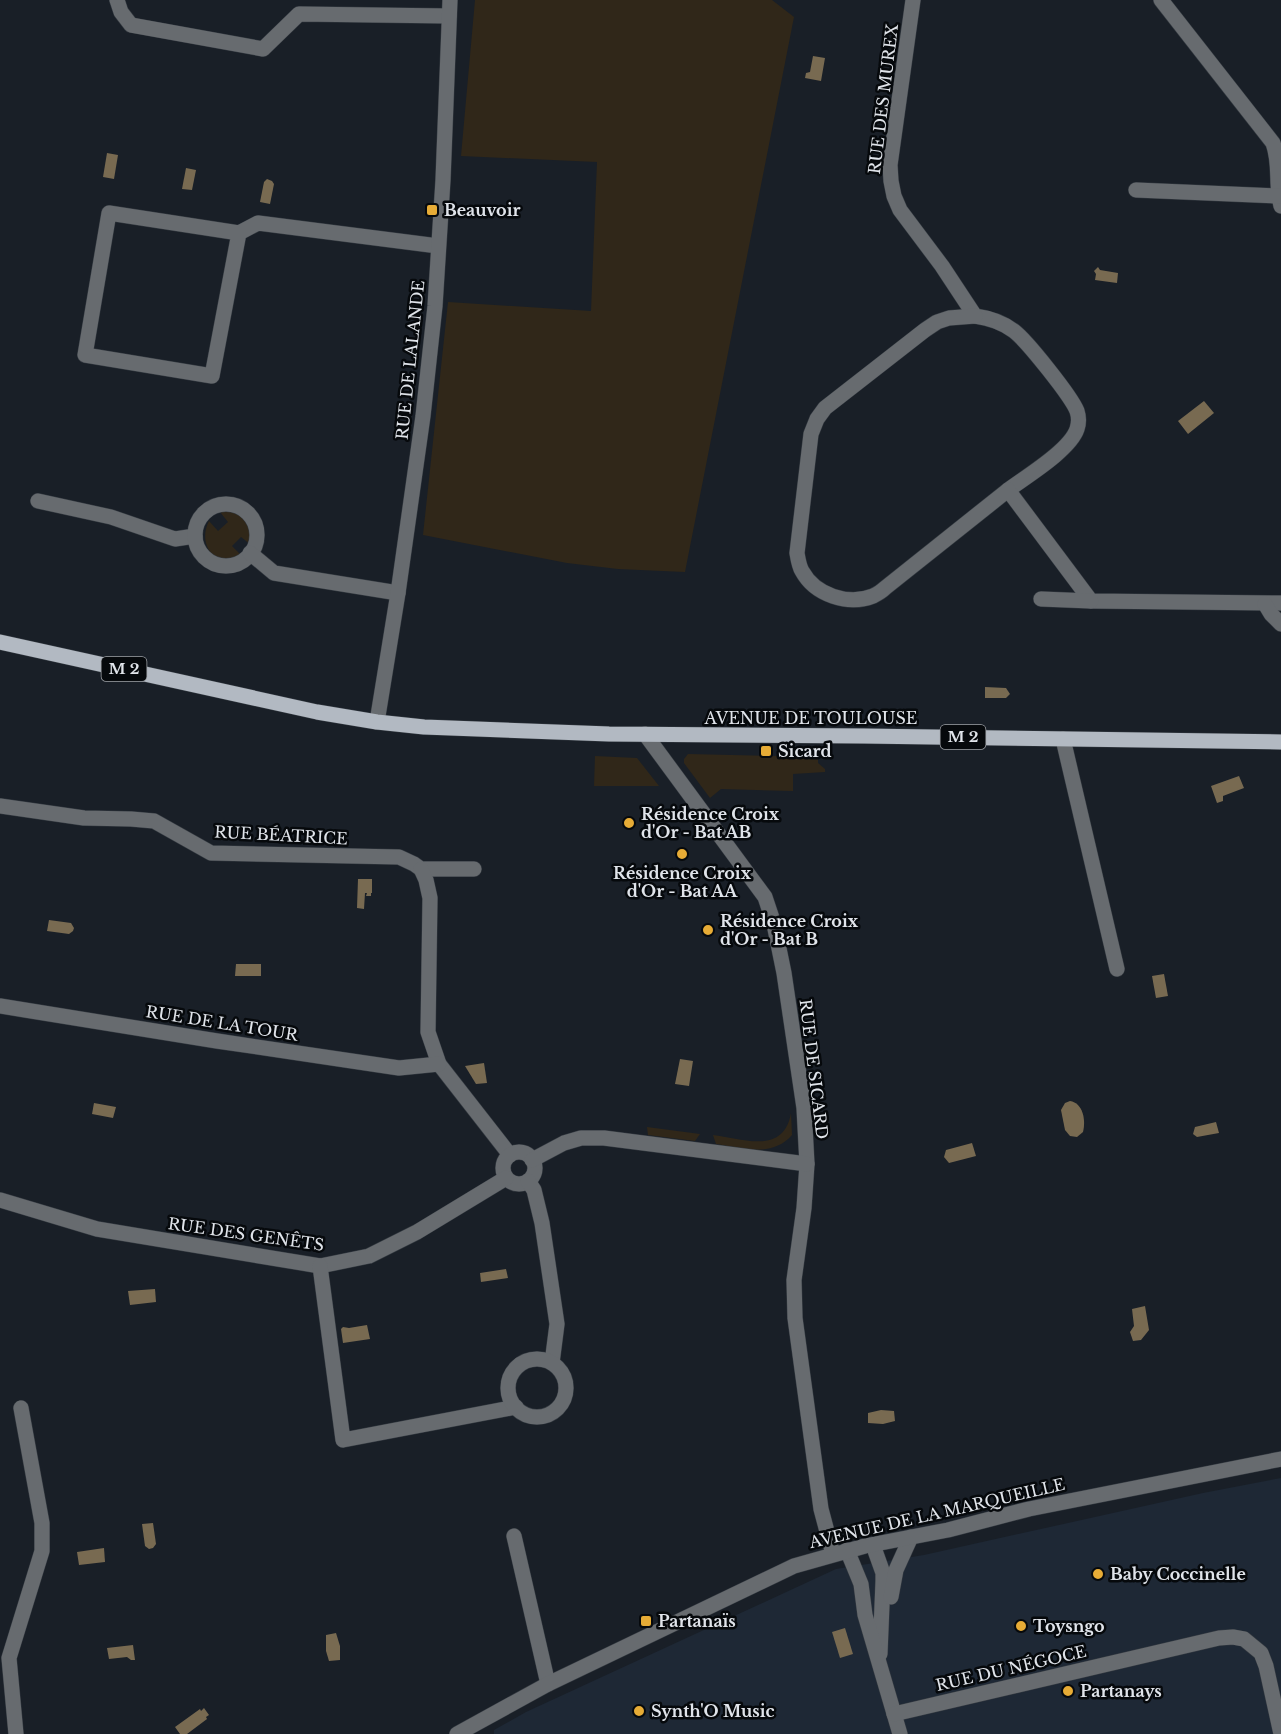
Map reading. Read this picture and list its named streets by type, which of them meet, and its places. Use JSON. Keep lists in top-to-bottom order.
{
  "streets": {
    "main road": ["M 2", "AVENUE DE TOULOUSE"],
    "street": [
      "RUE DES MUREX",
      "RUE DE LALANDE",
      "RUE BÉATRICE",
      "RUE DE LA TOUR",
      "RUE DE SICARD",
      "RUE DES GENÊTS",
      "AVENUE DE LA MARQUEILLE",
      "RUE DU NÉGOCE"
    ]
  },
  "crossings": [
    ["RUE DE LALANDE", "M 2"],
    ["RUE DE LALANDE", "AVENUE DE TOULOUSE"],
    ["M 2", "AVENUE DE TOULOUSE"],
    ["AVENUE DE TOULOUSE", "RUE DE SICARD"],
    ["RUE DE SICARD", "AVENUE DE LA MARQUEILLE"],
    ["RUE DE SICARD", "RUE DU NÉGOCE"]
  ],
  "places": {
    "transit": ["Beauvoir", "Sicard", "Partanaïs"],
    "other": [
      "Résidence Croix d'Or - Bat AB",
      "Résidence Croix d'Or - Bat AA",
      "Résidence Croix d'Or - Bat B",
      "Baby Coccinelle",
      "Toysngo",
      "Partanays",
      "Synth'O Music"
    ]
  }
}
